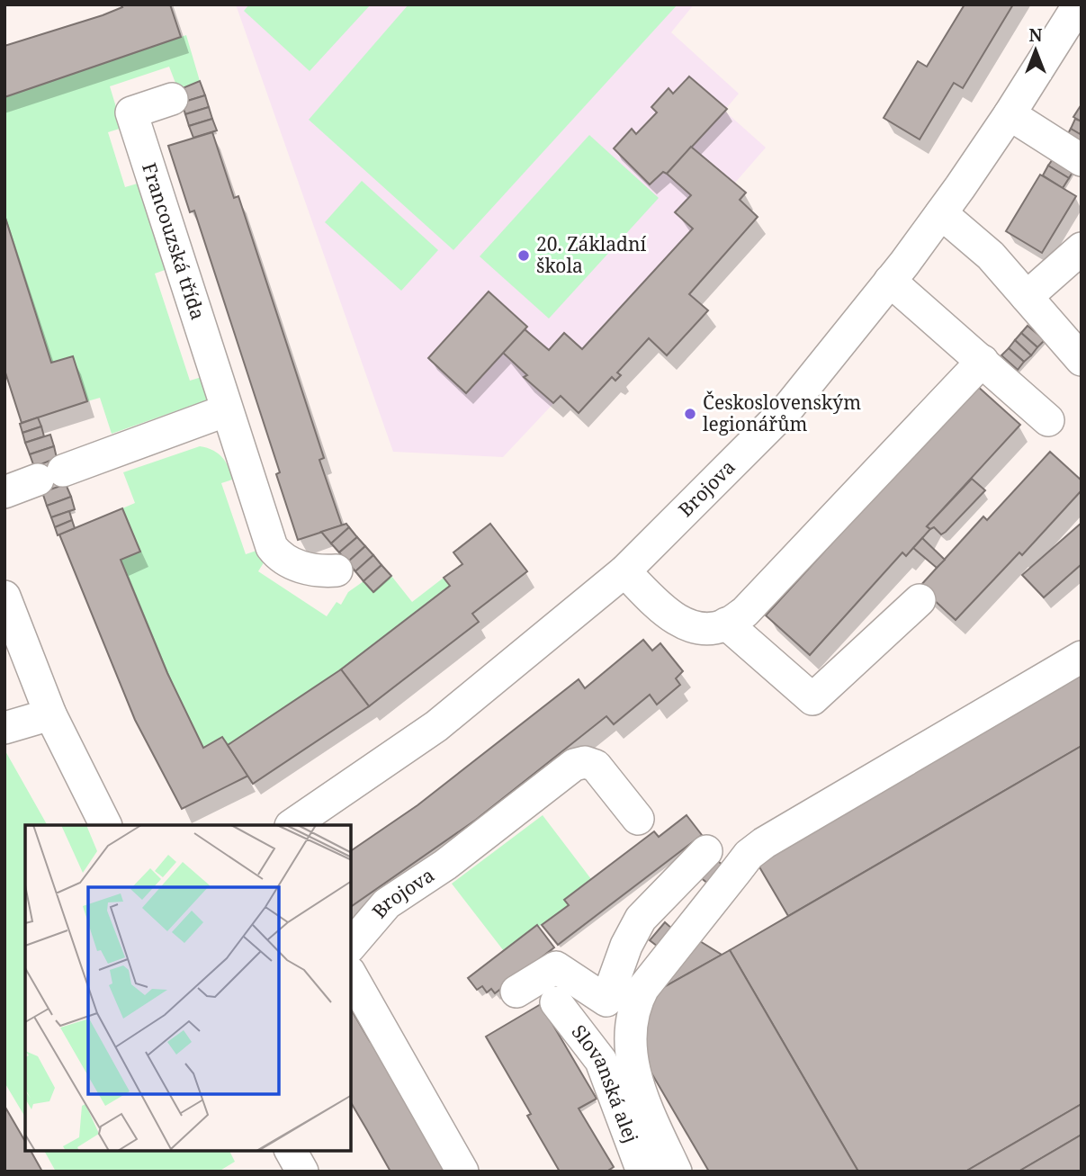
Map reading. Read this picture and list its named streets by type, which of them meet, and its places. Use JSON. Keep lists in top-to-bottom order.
{
  "streets": {
    "street": ["Francouzská třída", "Brojova", "Slovanská alej"]
  },
  "places": ["20. Základní škola", "Československým legionářům"],
  "north": "top"
}
